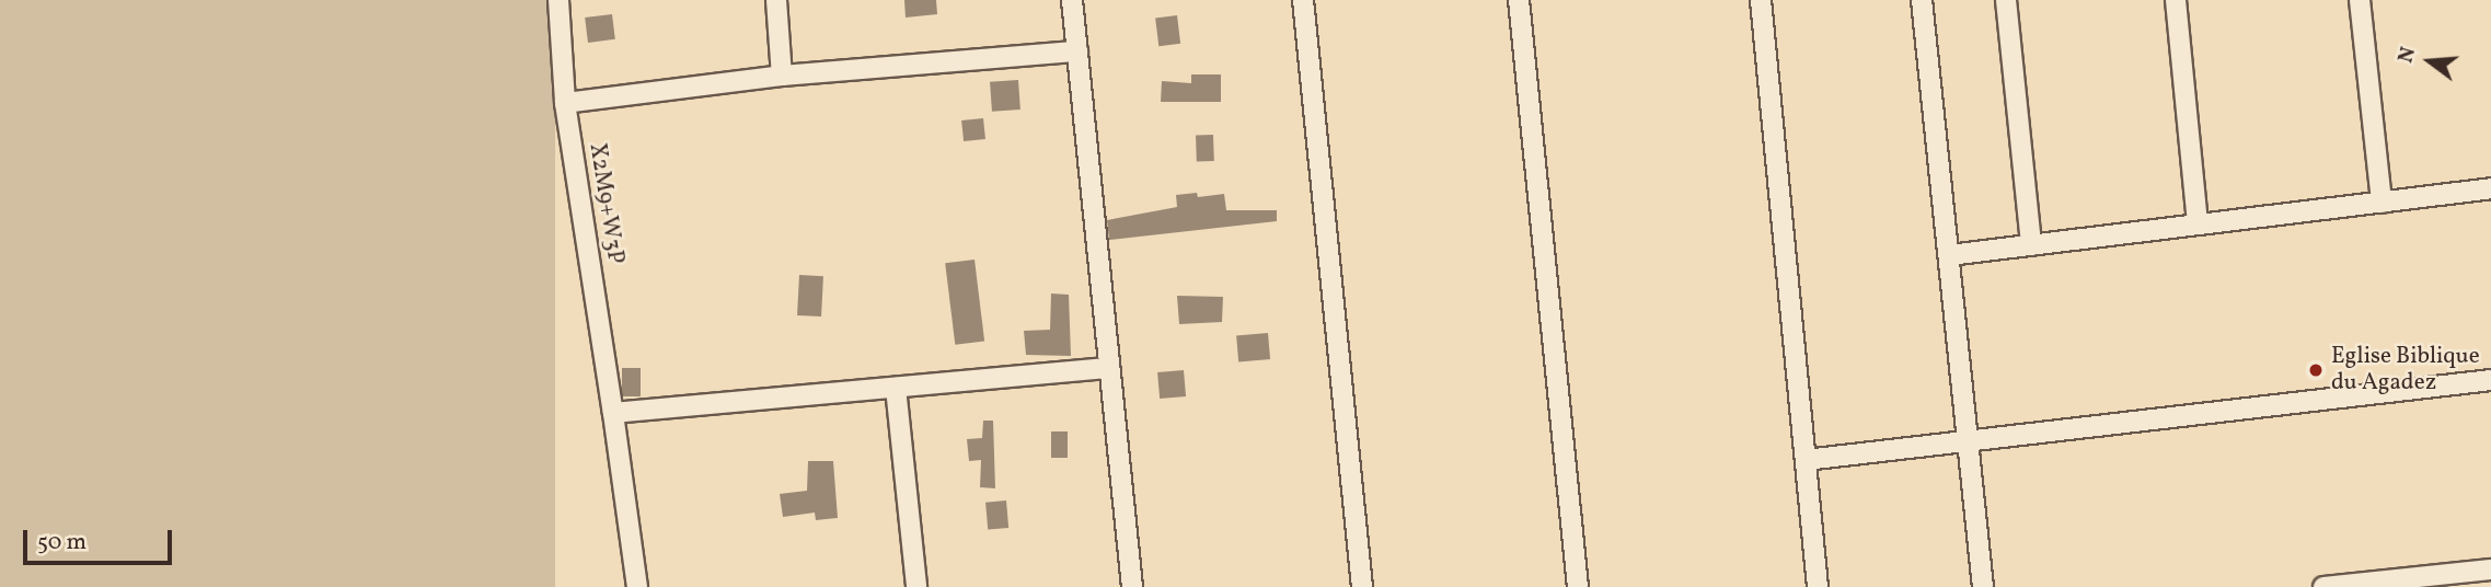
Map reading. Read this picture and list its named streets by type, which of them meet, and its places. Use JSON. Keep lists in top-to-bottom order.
{
  "streets": {
    "street": ["X2M9+W3P"]
  },
  "places": ["Eglise Biblique du Agadez"],
  "scale_bar": "50 m",
  "north": "left"
}
